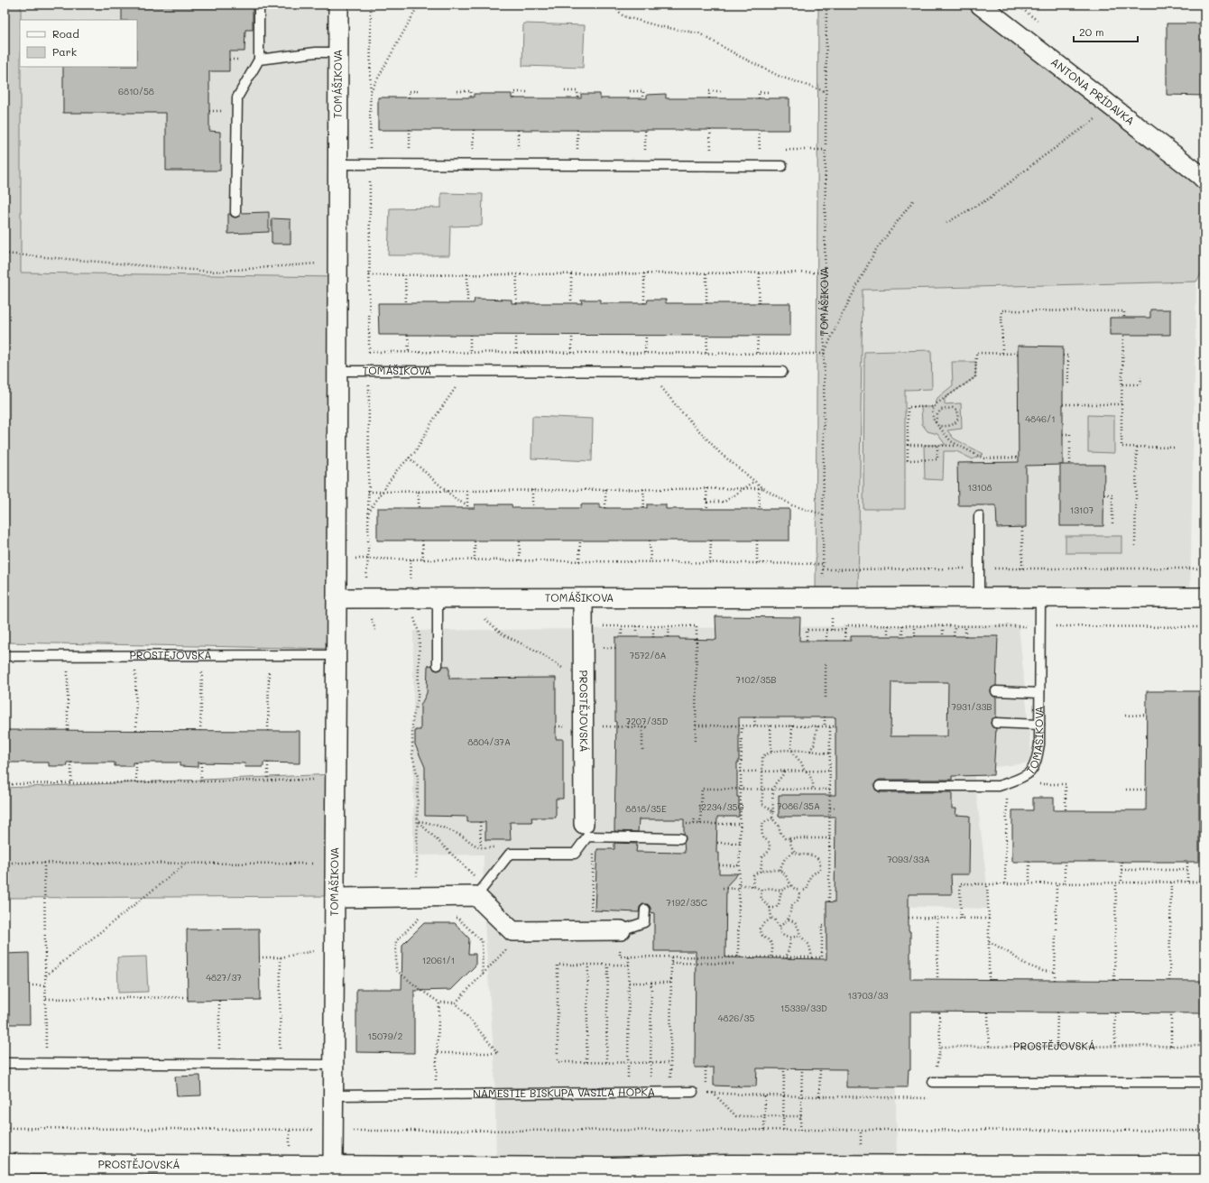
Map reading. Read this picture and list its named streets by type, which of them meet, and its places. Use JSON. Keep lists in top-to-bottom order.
{
  "streets": {
    "street": ["TOMÁŠIKOVA", "ANTONA PRÍDAVKA", "PROSTĚJOVSKÁ"],
    "lane": ["NÁMESTIE BISKUPA VASIĽA HOPKA"]
  },
  "crossings": [
    ["TOMÁŠIKOVA", "PROSTĚJOVSKÁ"],
    ["TOMÁŠIKOVA", "NÁMESTIE BISKUPA VASIĽA HOPKA"]
  ],
  "house_numbers": [
    "6810/58",
    "4846/1",
    "13108",
    "13107",
    "7572/8A",
    "7102/35B",
    "7931/33B",
    "7207/35D",
    "8804/37A",
    "7086/35A",
    "12234/35G",
    "8818/35E",
    "7093/33A",
    "7192/35C",
    "12061/1",
    "4827/37",
    "13703/33",
    "15339/33D",
    "4826/35",
    "15079/2"
  ],
  "legend": ["Road", "Park"],
  "scale_bar": "20 m"
}
